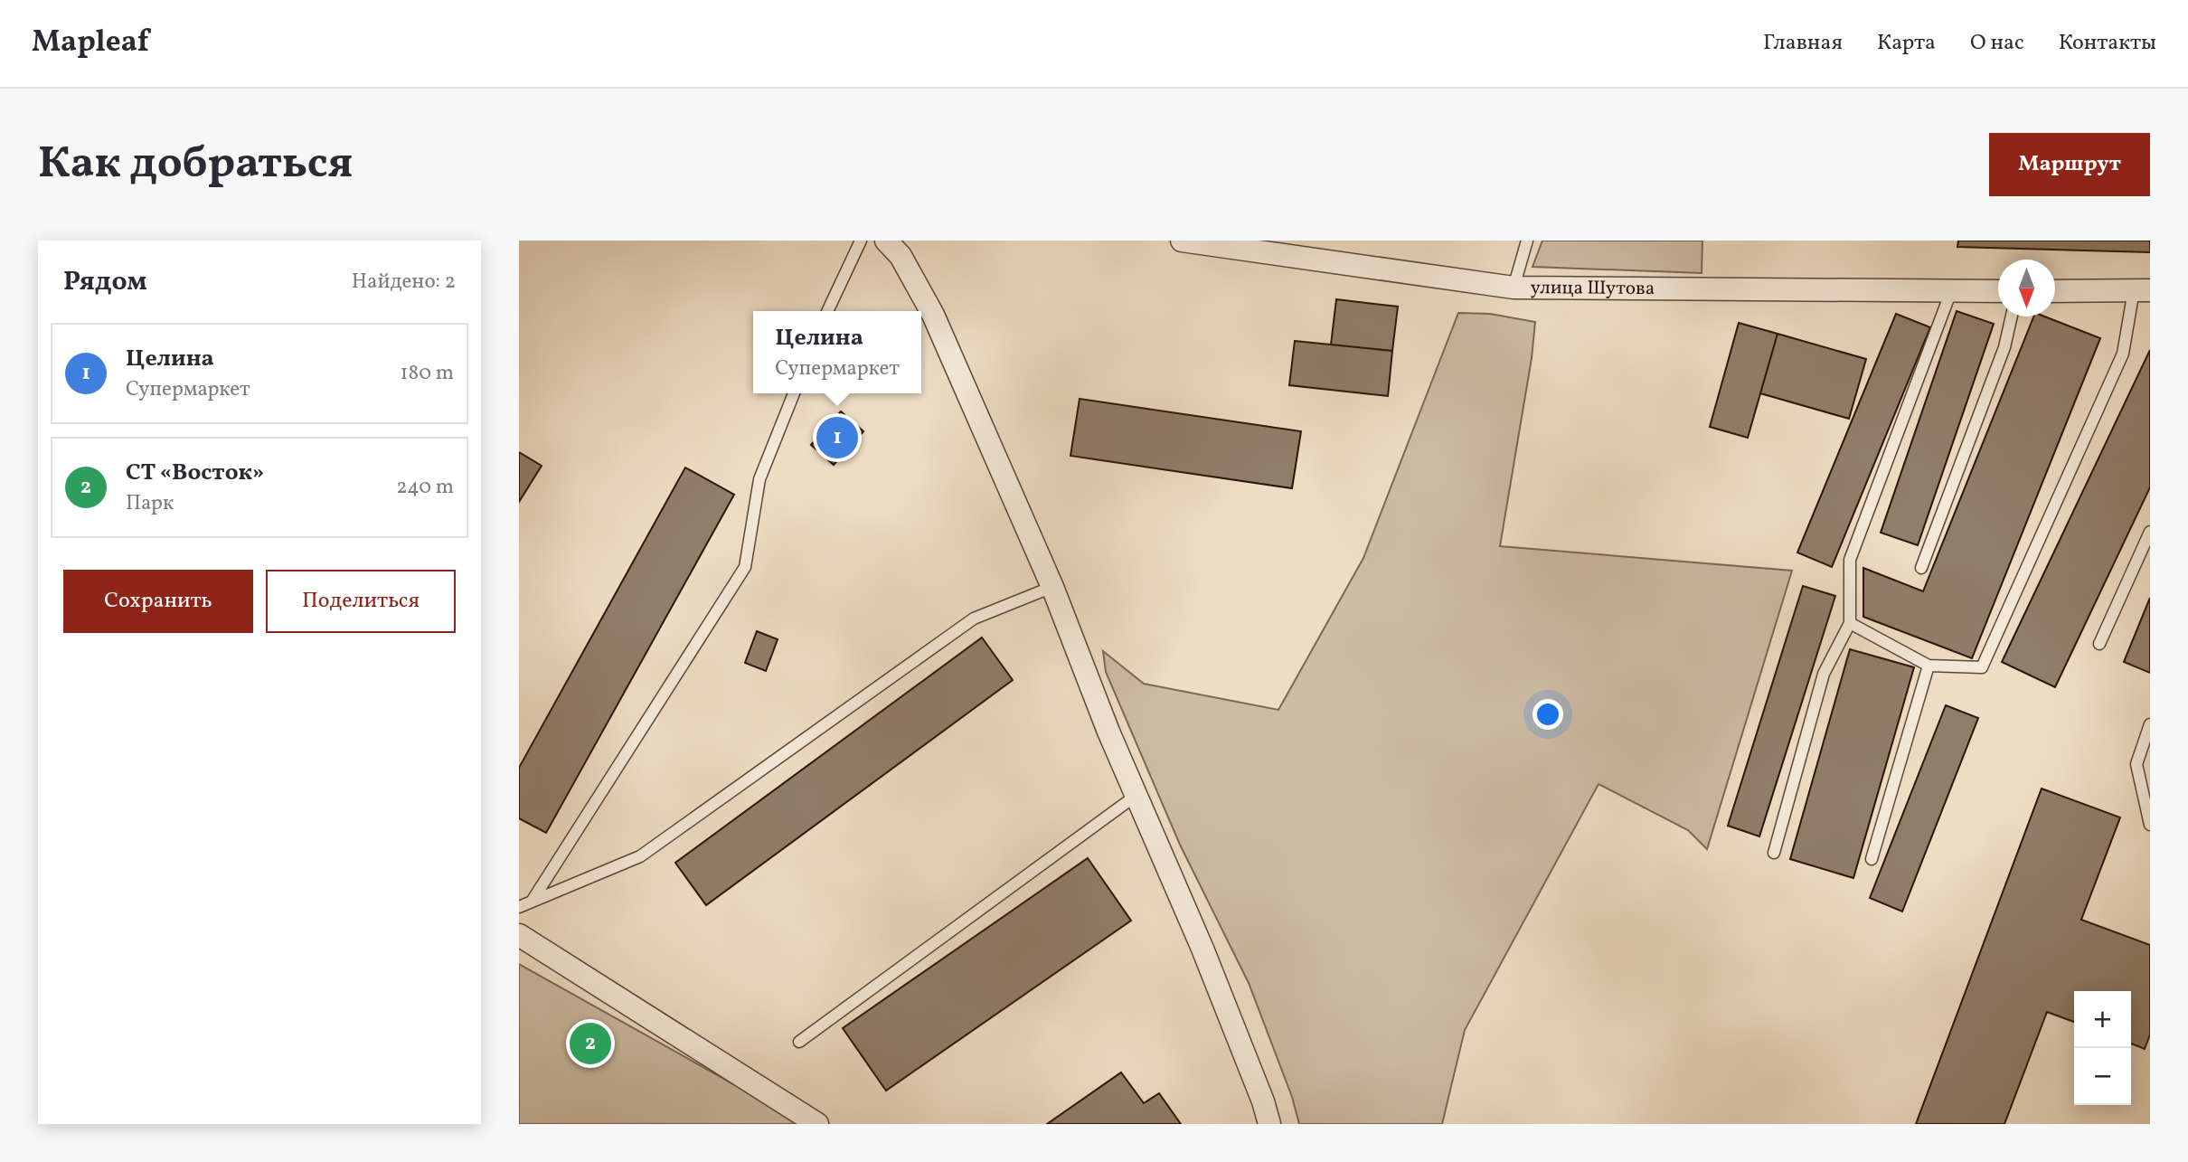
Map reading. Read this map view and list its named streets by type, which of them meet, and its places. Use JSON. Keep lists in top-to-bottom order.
{
  "streets": {
    "street": ["улица Шутова"]
  },
  "north": "bottom",
  "page": {
    "header": "Mapleaf",
    "nav": [
      "Главная",
      "Карта",
      "О нас",
      "Контакты"
    ],
    "buttons": [
      "Маршрут",
      ["Сохранить", "Поделиться"]
    ],
    "title": "Как добраться",
    "heading": ["Рядом", "Найдено: 2"],
    "popup": ["Целина", "Супермаркет"],
    "list": [
      {
        "mark": "1",
        "name": "Целина",
        "note": "Супермаркет",
        "value": "180 m"
      },
      {
        "mark": "2",
        "name": "СТ «Восток»",
        "note": "Парк",
        "value": "240 m"
      }
    ],
    "pins": ["1", "2"],
    "map_buttons": ["+", "−"]
  }
}
